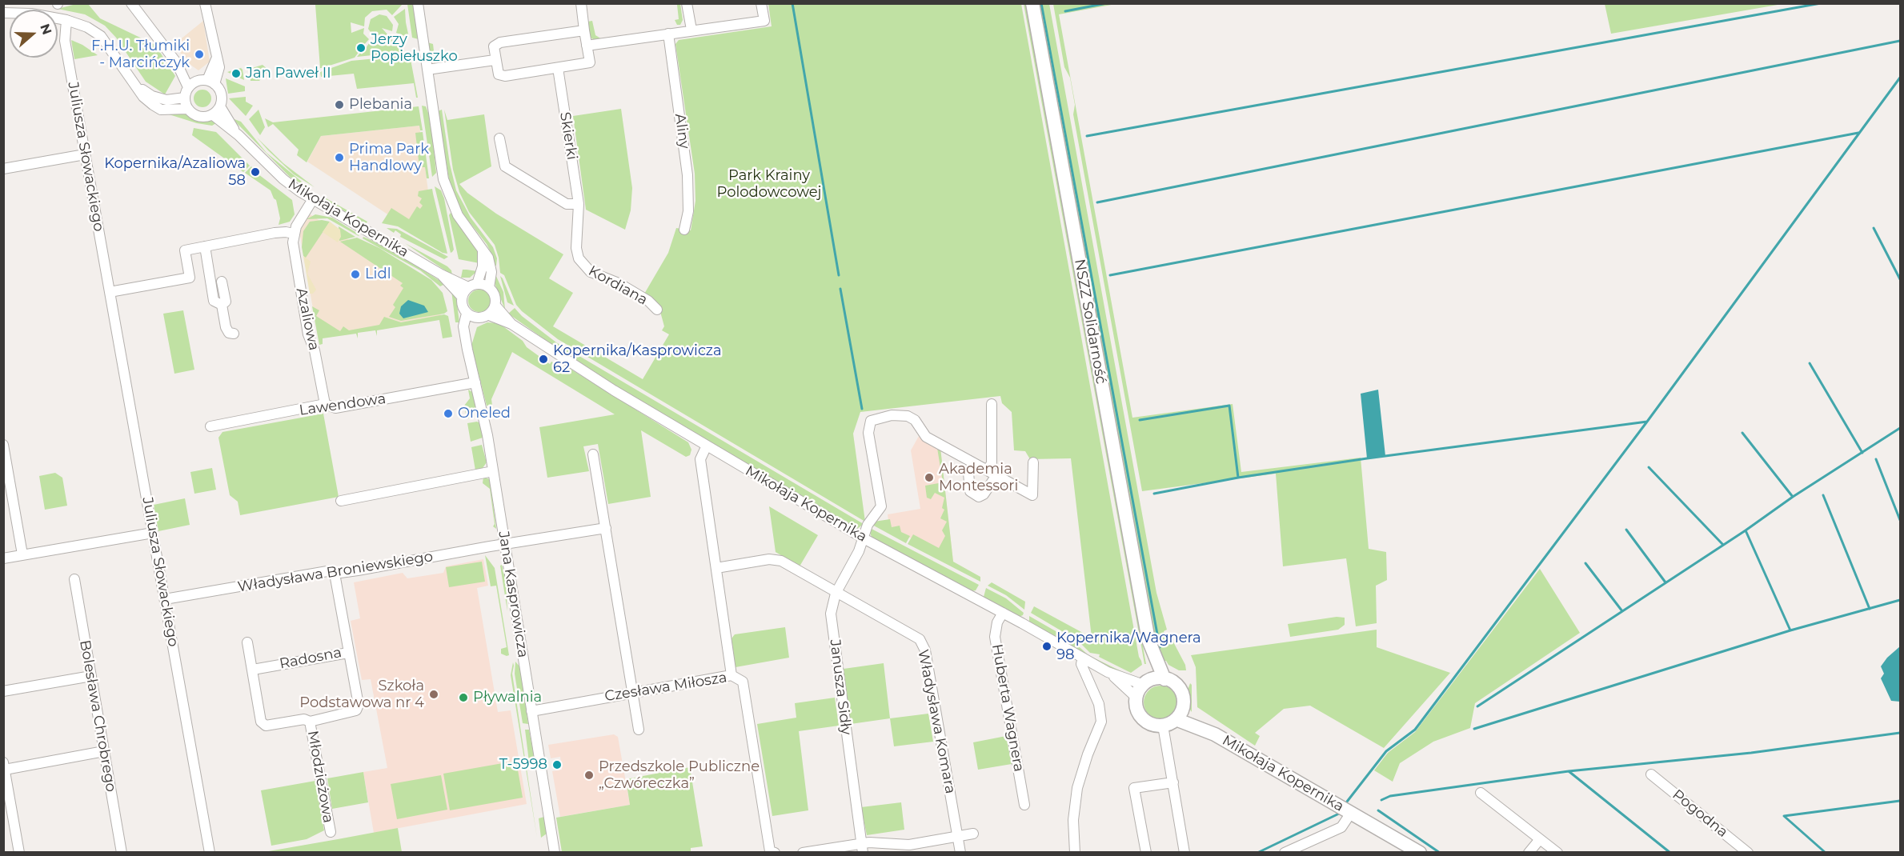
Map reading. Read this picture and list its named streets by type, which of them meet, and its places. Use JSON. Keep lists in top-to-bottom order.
{
  "streets": {
    "main road": ["Mikołaja Kopernika", "NSZZ Solidarność"],
    "street": [
      "Aliny",
      "Skierki",
      "Juliusza Słowackiego",
      "Kordiana",
      "Azaliowa",
      "Lawendowa",
      "Władysława Broniewskiego",
      "Jana Kasprowicza",
      "Radosna",
      "Czesława Miłosza",
      "Janusza Sidły",
      "Huberta Wagnera",
      "Bolesława Chrobrego",
      "Władysława Komara",
      "Młodzieżowa",
      "Pogodna"
    ]
  },
  "crossings": [
    ["Skierki", "Kordiana"],
    ["Juliusza Słowackiego", "Władysława Broniewskiego"],
    ["Mikołaja Kopernika", "NSZZ Solidarność"],
    ["Mikołaja Kopernika", "Jana Kasprowicza"],
    ["Mikołaja Kopernika", "Janusza Sidły"],
    ["Mikołaja Kopernika", "Huberta Wagnera"],
    ["Azaliowa", "Lawendowa"],
    ["Lawendowa", "Jana Kasprowicza"],
    ["Władysława Broniewskiego", "Jana Kasprowicza"],
    ["Władysława Broniewskiego", "Radosna"],
    ["Jana Kasprowicza", "Czesława Miłosza"],
    ["Radosna", "Młodzieżowa"],
    ["Janusza Sidły", "Władysława Komara"]
  ],
  "parks": ["Park Krainy Polodowcowej"],
  "places": [
    "Jerzy Popiełuszko",
    "F.H.U. Tłumiki - Marcińczyk",
    "Jan Paweł II",
    "Plebania",
    "Prima Park Handlowy",
    "Kopernika/Azaliowa 58",
    "Lidl",
    "Kopernika/Kasprowicza 62",
    "Oneled",
    "Akademia Montessori",
    "Kopernika/Wagnera 98",
    "Szkoła Podstawowa nr 4",
    "Pływalnia",
    "T-5998",
    "Przedszkole Publiczne „Czwóreczka”"
  ],
  "north": "right"
}
